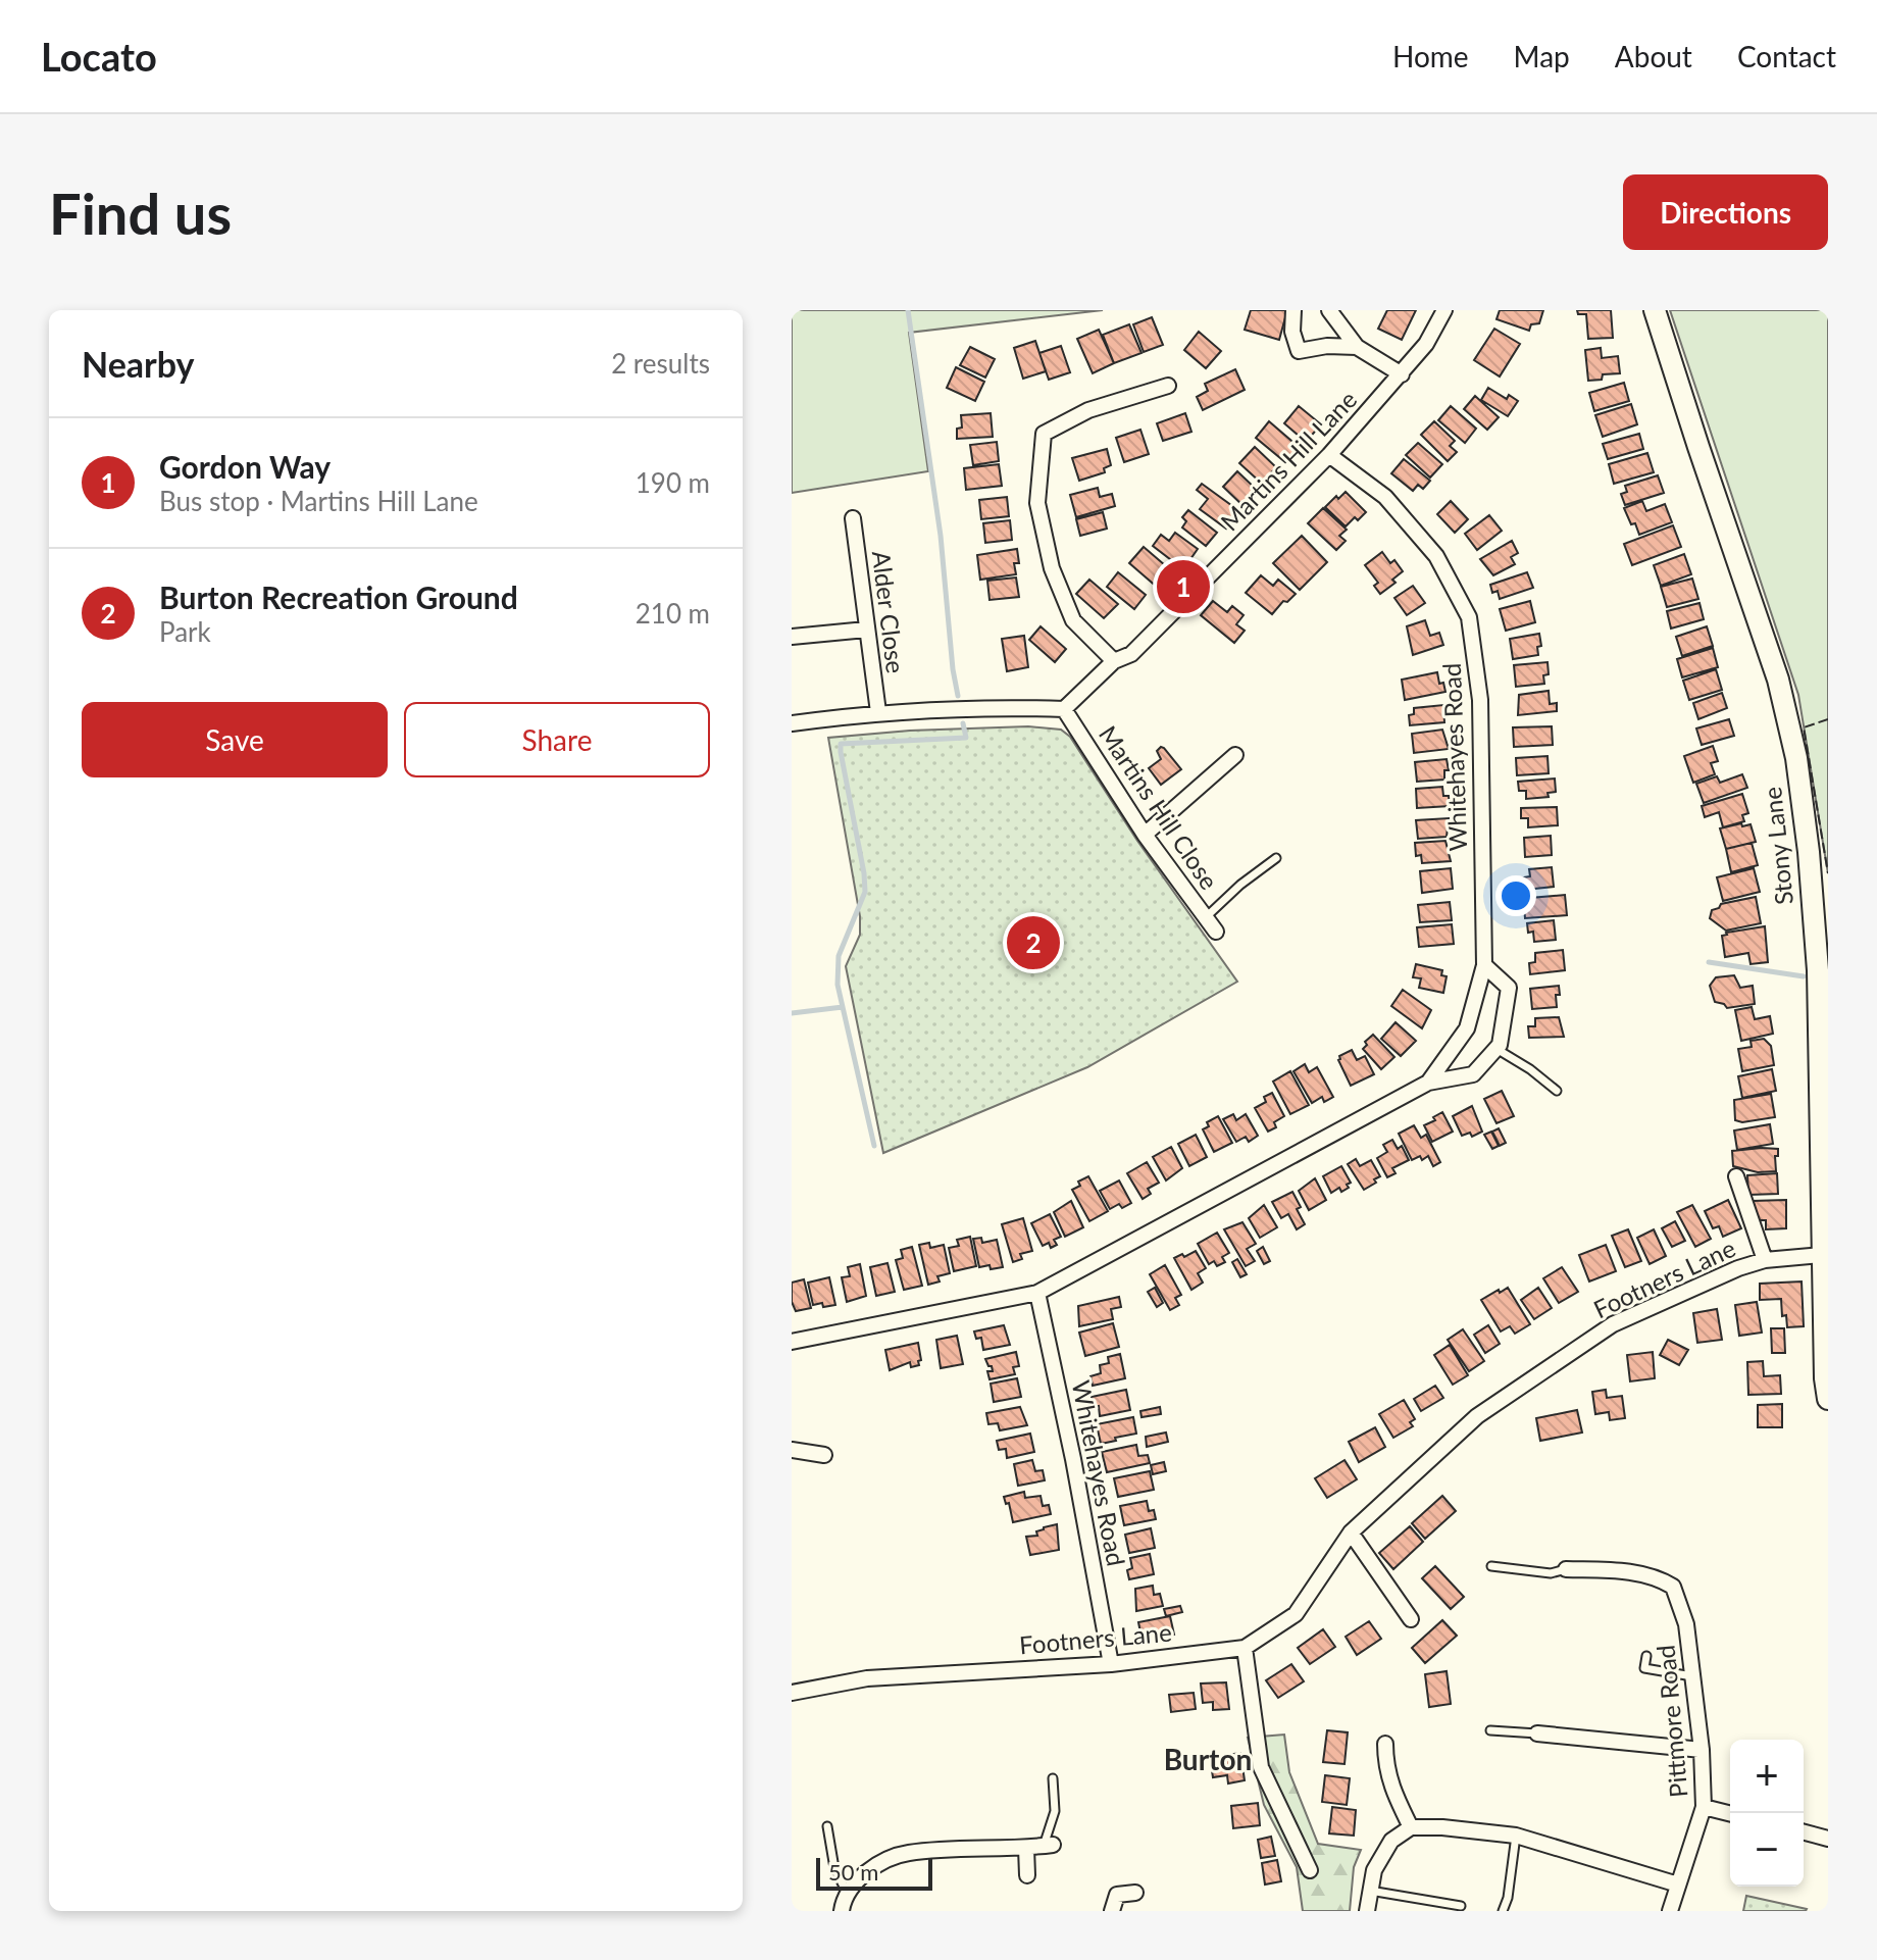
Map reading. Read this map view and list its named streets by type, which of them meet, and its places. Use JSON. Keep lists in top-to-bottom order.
{
  "streets": {
    "main road": ["Stony Lane"],
    "street": [
      "Martins Hill Lane",
      "Alder Close",
      "Whitehayes Road",
      "Martins Hill Close",
      "Footners Lane",
      "Pittmore Road"
    ]
  },
  "crossings": [
    ["Martins Hill Lane", "Whitehayes Road"],
    ["Martins Hill Lane", "Martins Hill Close"],
    ["Whitehayes Road", "Footners Lane"],
    ["Stony Lane", "Footners Lane"]
  ],
  "districts": ["Burton"],
  "scale_bar": "50 m",
  "page": {
    "header": "Locato",
    "nav": [
      "Home",
      "Map",
      "About",
      "Contact"
    ],
    "buttons": [
      "Directions",
      ["Save", "Share"]
    ],
    "title": "Find us",
    "heading": ["Nearby", "2 results"],
    "list": [
      {
        "mark": "1",
        "name": "Gordon Way",
        "note": "Bus stop · Martins Hill Lane",
        "value": "190 m"
      },
      {
        "mark": "2",
        "name": "Burton Recreation Ground",
        "note": "Park",
        "value": "210 m"
      }
    ],
    "pins": ["1", "2"],
    "map_buttons": ["+", "−"],
    "scale": "50 m"
  }
}
